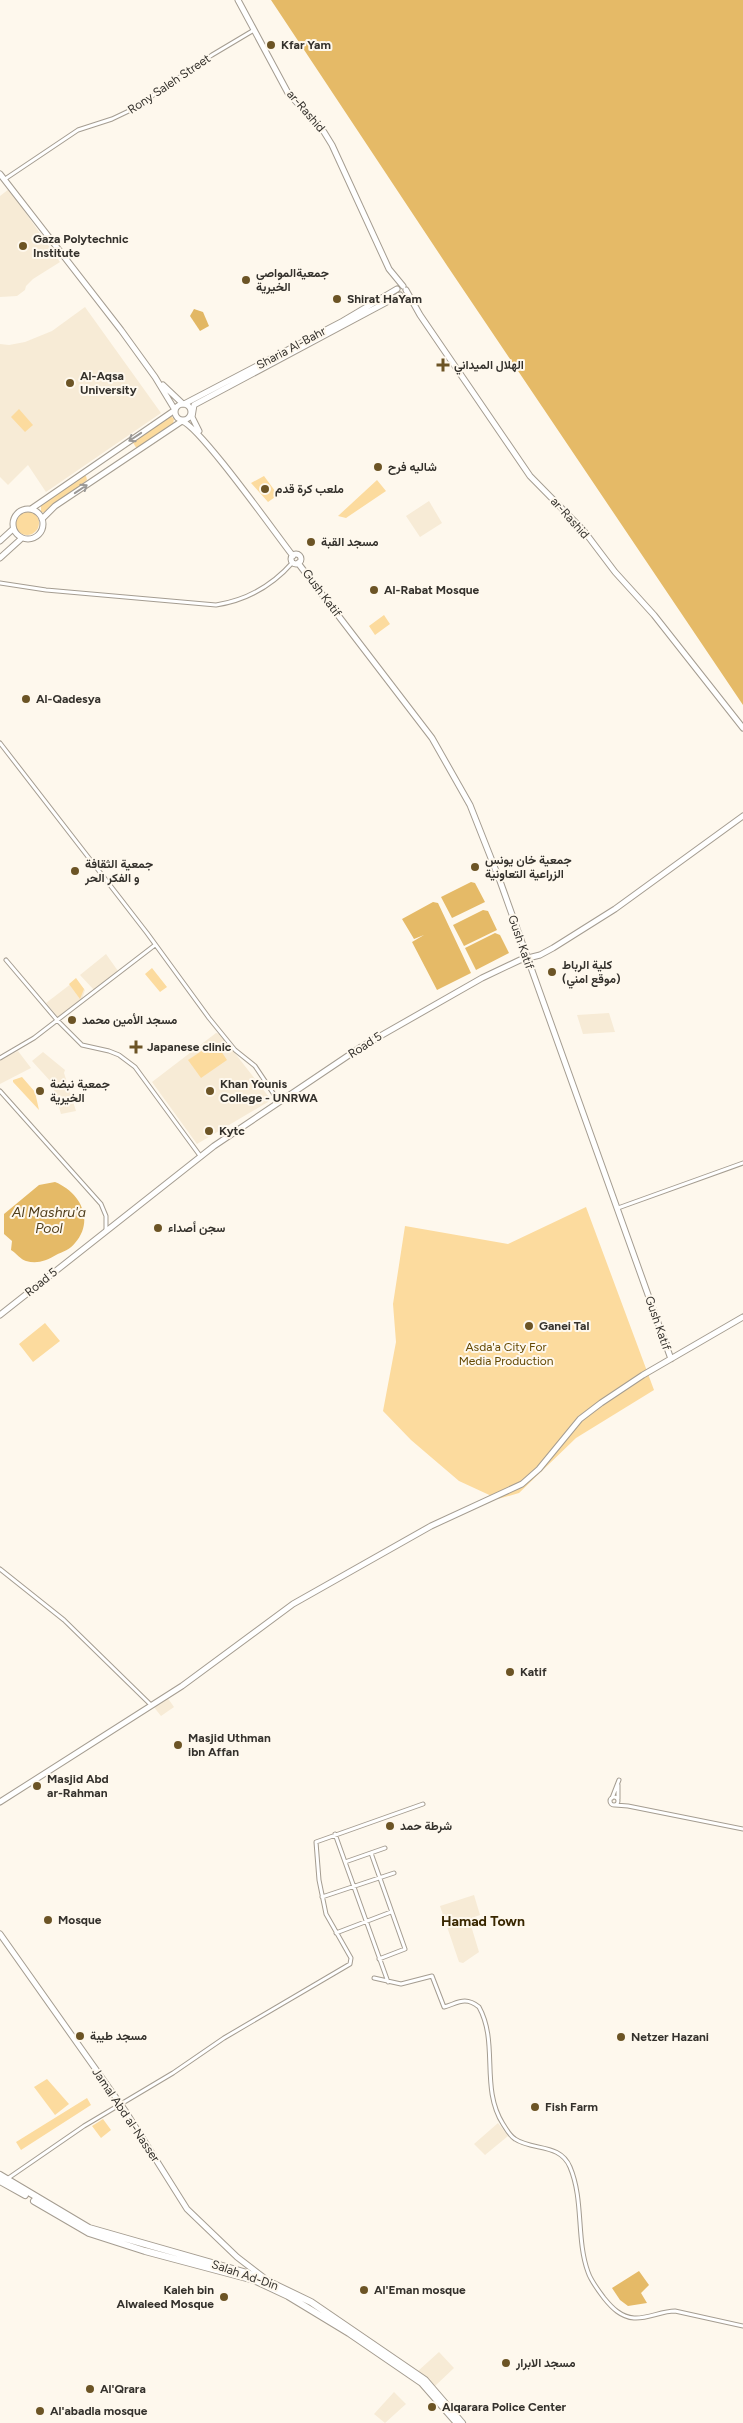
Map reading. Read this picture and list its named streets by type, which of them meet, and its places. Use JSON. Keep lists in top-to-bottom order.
{
  "streets": {
    "highway": ["Salah Ad-Din"],
    "main road": [
      "ar-Rashid",
      "Sharia Al-Bahr",
      "Gush Katif",
      "Road 5",
      "Jamal Abd al-Nasser"
    ],
    "street": ["Rony Saleh Street"]
  },
  "crossings": [
    ["Rony Saleh Street", "ar-Rashid"],
    ["ar-Rashid", "Sharia Al-Bahr"],
    ["Gush Katif", "Road 5"],
    ["Jamal Abd al-Nasser", "Salah Ad-Din"]
  ],
  "districts": ["Hamad Town"],
  "water": ["Al Mashru'a Pool"],
  "parks": ["Asda'a City For Media Production"],
  "places": {
    "other": [
      "Kfar Yam",
      "Gaza Polytechnic Institute",
      "جمعيةالمواصي الخيرية",
      "Shirat HaYam",
      "Al-Aqsa University",
      "شاليه فرح",
      "ملعب كرة قدم",
      "مسجد القبة",
      "Al-Rabat Mosque",
      "Al-Qadesya",
      "جمعية خان يونس الزراعية التعاونية",
      "جمعية الثقافة و الفكر الحر",
      "كلية الرباط (موقع امني)",
      "مسجد الأمين محمد",
      "جمعية نبضة الخيرية",
      "Khan Younis College - UNRWA",
      "Kytc",
      "سجن أصداء",
      "Ganei Tal",
      "Katif",
      "Masjid Uthman ibn Affan",
      "Masjid Abd ar-Rahman",
      "شرطة حمد",
      "Mosque",
      "مسجد طيبة",
      "Netzer Hazani",
      "Fish Farm",
      "Al'Eman mosque",
      "Kaleh bin Alwaleed Mosque",
      "مسجد الابرار",
      "Al'Qrara",
      "Alqarara Police Center",
      "Al'abadla mosque"
    ],
    "health": ["الهلال الميداني", "Japanese clinic"]
  }
}
